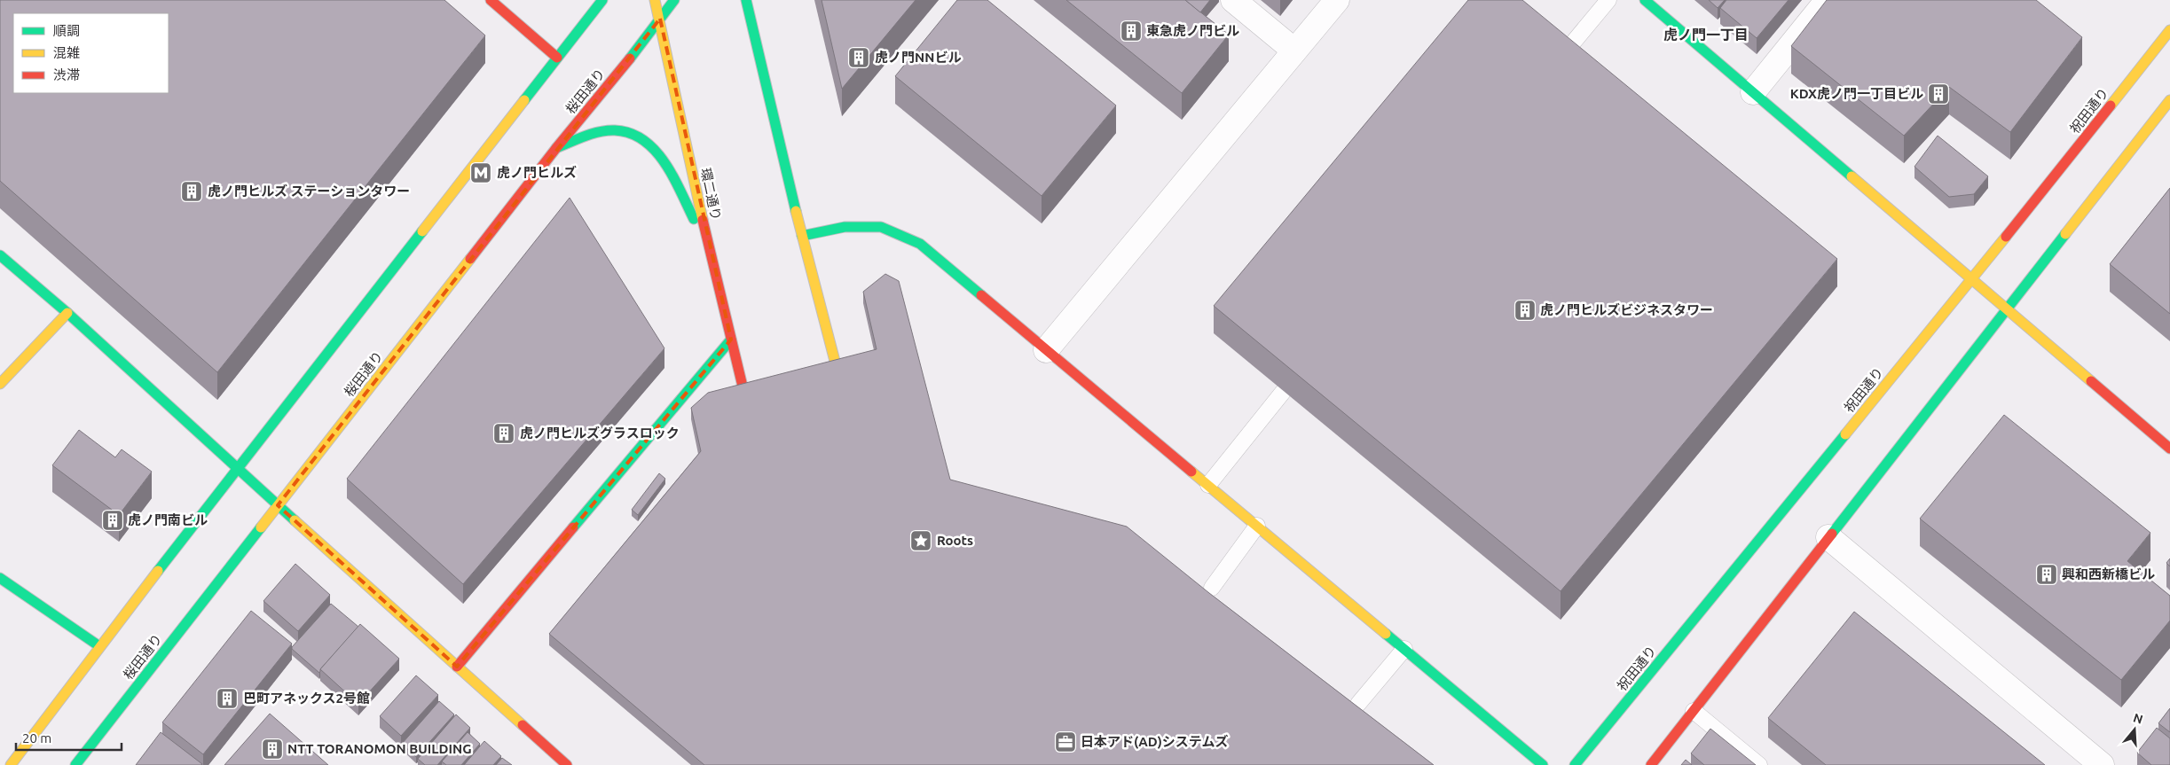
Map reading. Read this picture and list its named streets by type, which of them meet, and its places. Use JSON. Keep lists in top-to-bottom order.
{
  "streets": {
    "main road": ["桜田通り", "祝田通り", "環二通り"]
  },
  "crossings": [
    ["桜田通り", "環二通り"]
  ],
  "districts": ["虎ノ門一丁目"],
  "places": {
    "building": [
      "東急虎ノ門ビル",
      "虎ノ門NNビル",
      "KDX虎ノ門一丁目ビル",
      "虎ノ門ヒルズ ステーションタワー",
      "虎ノ門ヒルズビジネスタワー",
      "虎ノ門ヒルズグラスロック",
      "虎ノ門南ビル",
      "興和西新橋ビル",
      "巴町アネックス2号館",
      "NTT TORANOMON BUILDING"
    ],
    "metro station": ["虎ノ門ヒルズ"],
    "place": ["Roots"],
    "office": ["日本アド(AD)システムズ"]
  },
  "legend": ["順調", "混雑", "渋滞"],
  "scale_bar": "20 m",
  "north": "top"
}
